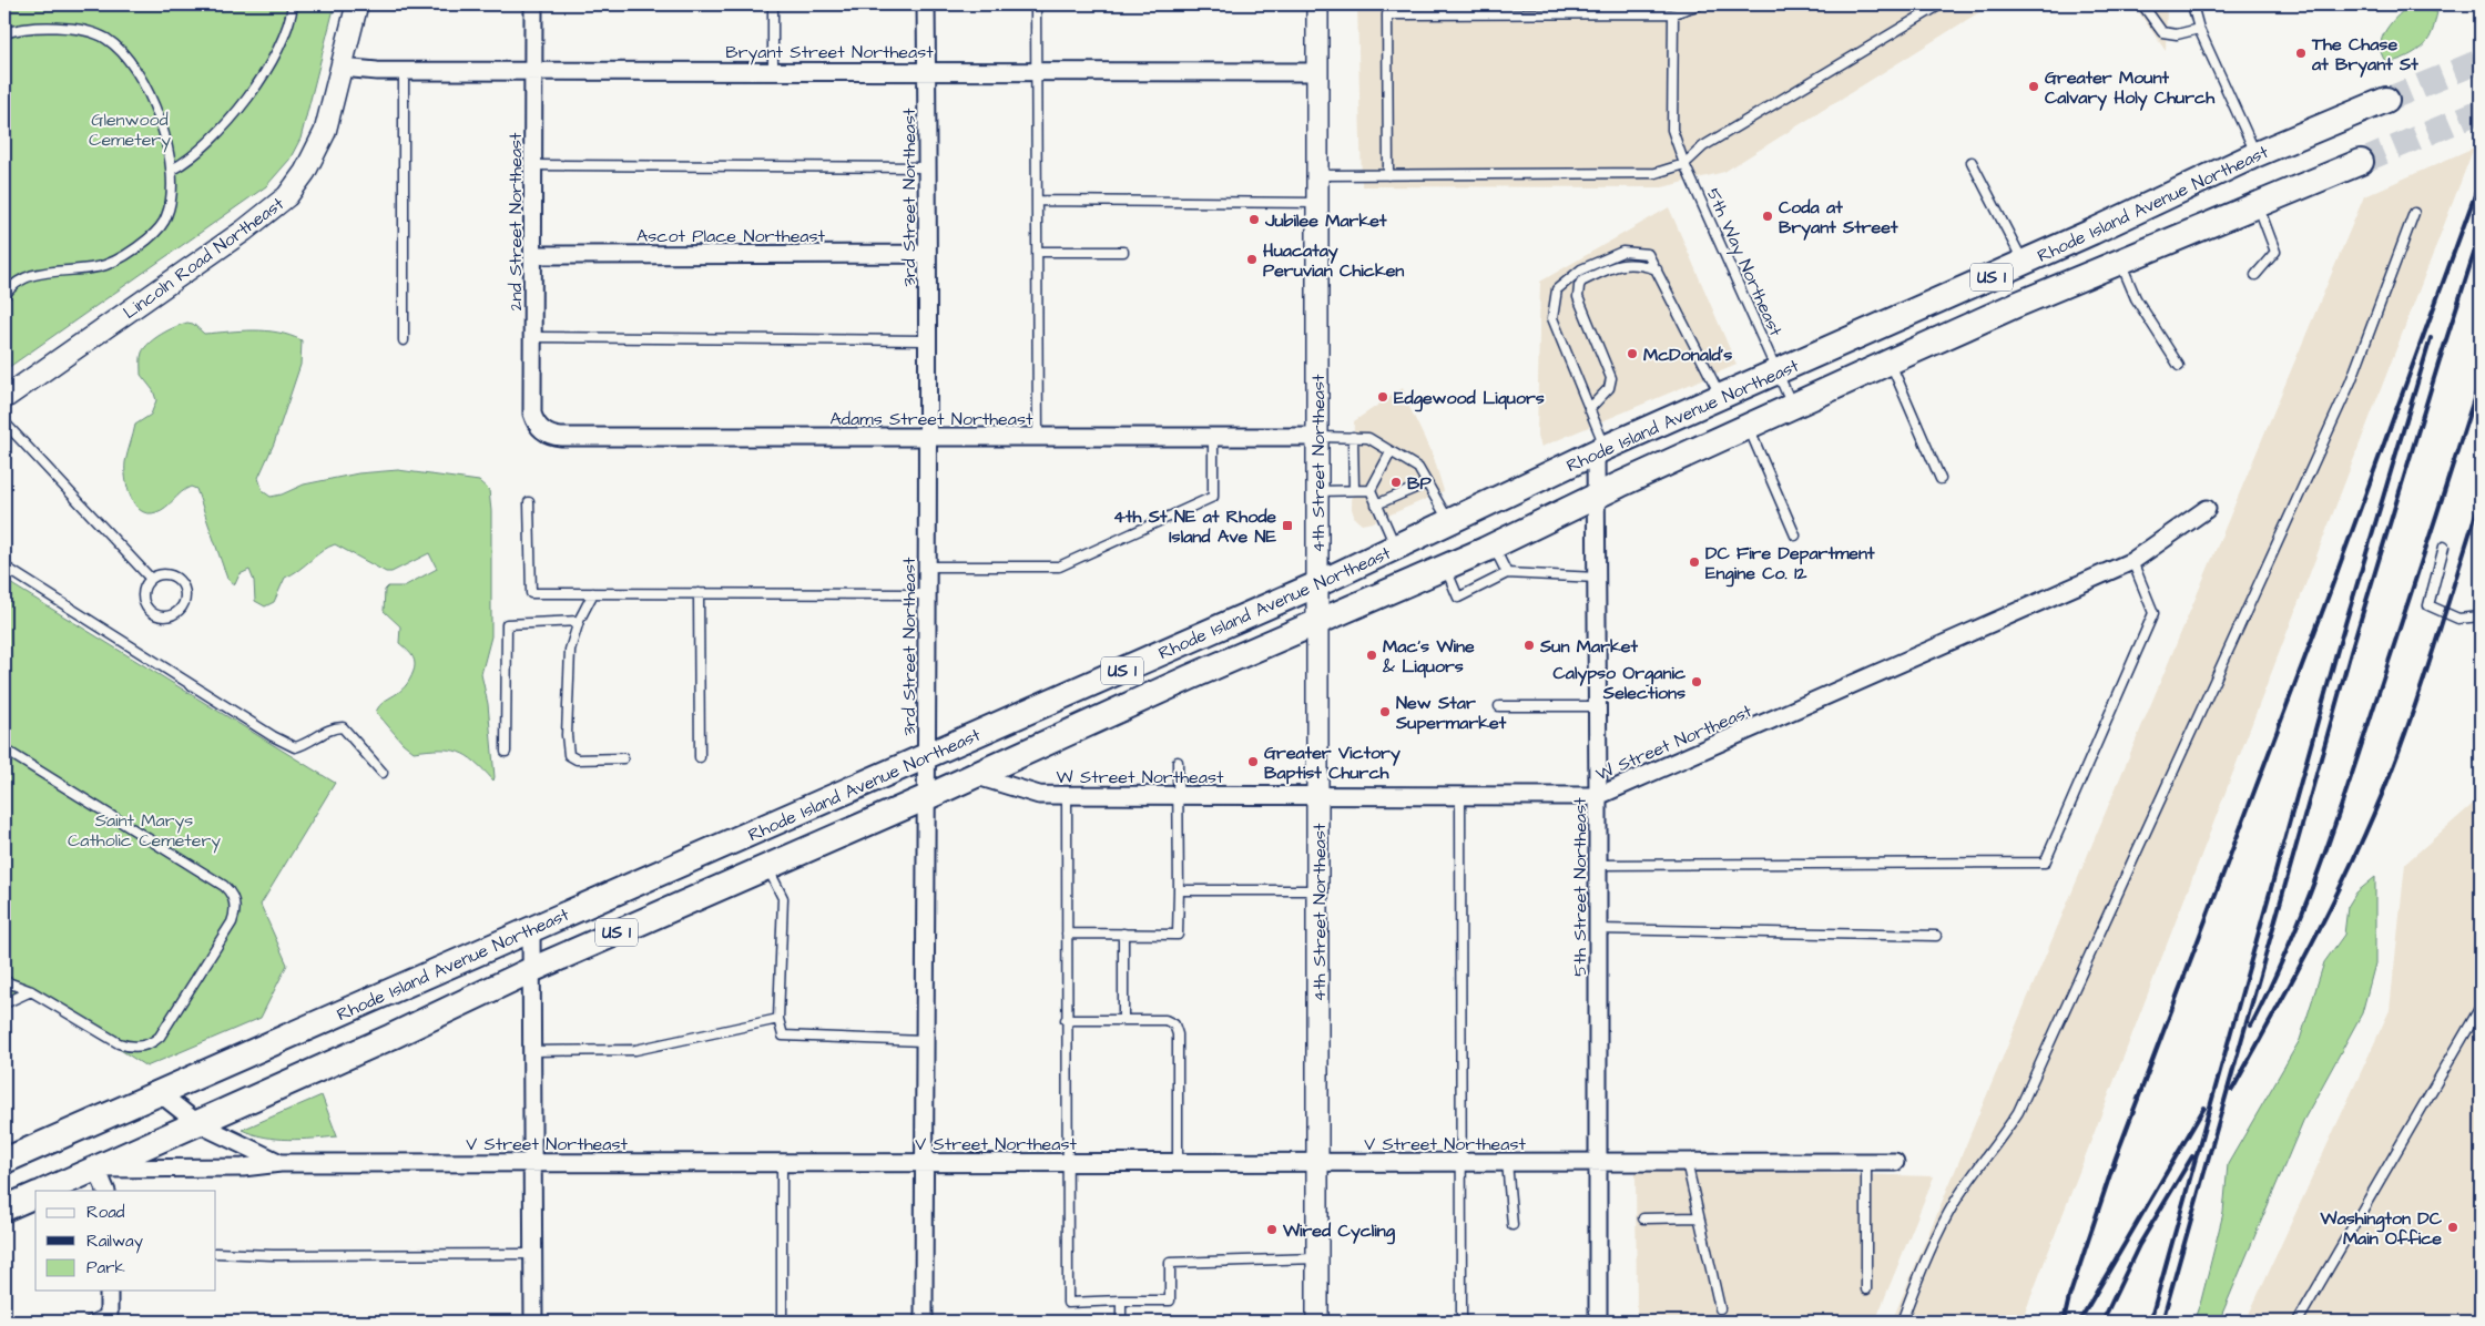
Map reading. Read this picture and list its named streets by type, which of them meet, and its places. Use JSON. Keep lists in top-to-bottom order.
{
  "streets": {
    "main road": ["Rhode Island Avenue Northeast", "US 1"],
    "street": [
      "Bryant Street Northeast",
      "3rd Street Northeast",
      "2nd Street Northeast",
      "Ascot Place Northeast",
      "Lincoln Road Northeast",
      "Adams Street Northeast",
      "4th Street Northeast",
      "W Street Northeast",
      "5th Street Northeast",
      "V Street Northeast"
    ],
    "lane": ["5th Way Northeast"]
  },
  "crossings": [
    ["Bryant Street Northeast", "3rd Street Northeast"],
    ["Bryant Street Northeast", "2nd Street Northeast"],
    ["Bryant Street Northeast", "Lincoln Road Northeast"],
    ["Bryant Street Northeast", "4th Street Northeast"],
    ["3rd Street Northeast", "Rhode Island Avenue Northeast"],
    ["3rd Street Northeast", "Ascot Place Northeast"],
    ["3rd Street Northeast", "Adams Street Northeast"],
    ["3rd Street Northeast", "V Street Northeast"],
    ["Rhode Island Avenue Northeast", "5th Way Northeast"],
    ["Rhode Island Avenue Northeast", "4th Street Northeast"],
    ["Rhode Island Avenue Northeast", "W Street Northeast"],
    ["Rhode Island Avenue Northeast", "5th Street Northeast"],
    ["Rhode Island Avenue Northeast", "V Street Northeast"],
    ["2nd Street Northeast", "Ascot Place Northeast"],
    ["2nd Street Northeast", "Adams Street Northeast"],
    ["Adams Street Northeast", "4th Street Northeast"],
    ["4th Street Northeast", "W Street Northeast"],
    ["4th Street Northeast", "V Street Northeast"],
    ["W Street Northeast", "5th Street Northeast"],
    ["5th Street Northeast", "V Street Northeast"]
  ],
  "parks": ["Glenwood Cemetery", "Saint Marys Catholic Cemetery"],
  "places": {
    "other": [
      "The Chase at Bryant St",
      "Greater Mount Calvary Holy Church",
      "Coda at Bryant Street",
      "Jubilee Market",
      "Huacatay Peruvian Chicken",
      "McDonald's",
      "Edgewood Liquors",
      "BP",
      "DC Fire Department Engine Co. 12",
      "Sun Market",
      "Mac's Wine & Liquors",
      "Calypso Organic Selections",
      "New Star Supermarket",
      "Greater Victory Baptist Church",
      "Washington DC Main Office",
      "Wired Cycling"
    ],
    "transit": ["4th St NE at Rhode Island Ave NE"]
  },
  "legend": ["Road", "Railway", "Park"]
}
